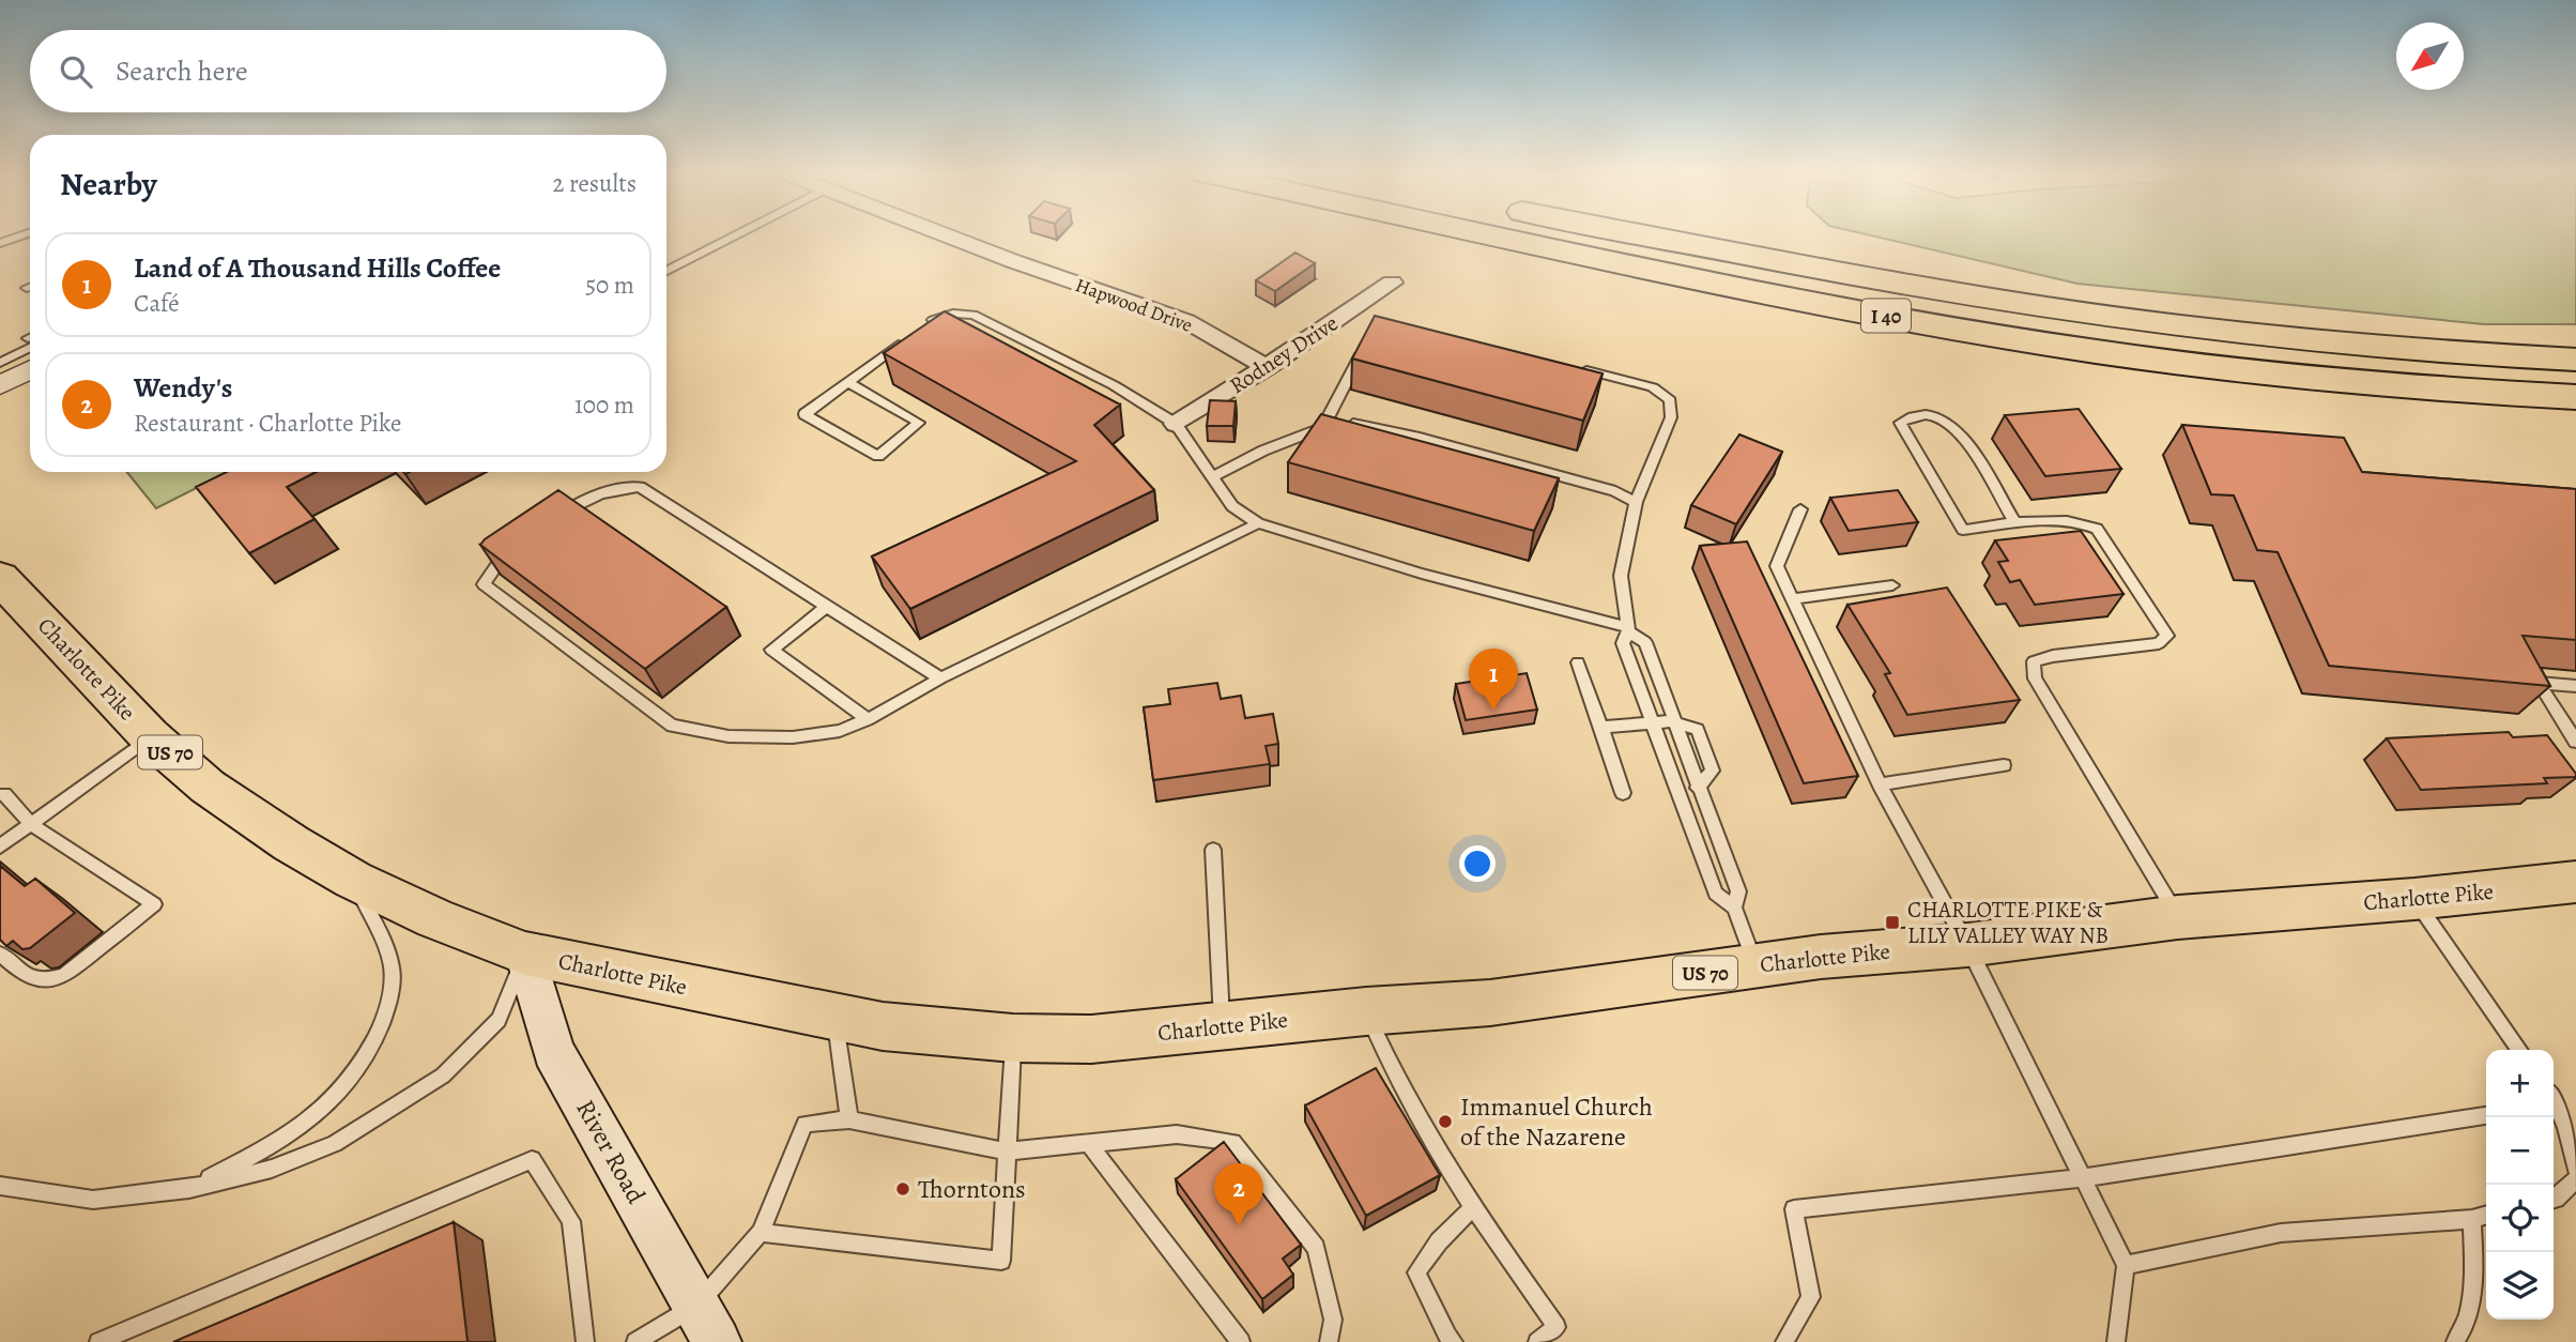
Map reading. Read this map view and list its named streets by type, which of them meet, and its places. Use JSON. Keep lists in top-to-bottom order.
{
  "streets": {
    "main road": [
      "I 40",
      "Charlotte Pike",
      "US 70",
      "River Road"
    ],
    "street": ["Hapwood Drive", "Rodney Drive"]
  },
  "crossings": [
    ["Hapwood Drive", "Rodney Drive"],
    ["Charlotte Pike", "River Road"]
  ],
  "places": {
    "transit": ["CHARLOTTE PIKE & LILY VALLEY WAY NB"],
    "other": ["Immanuel Church of the Nazarene", "Thorntons"]
  },
  "north": "bottom left",
  "page": {
    "search": "Search here",
    "heading": ["Nearby", "2 results"],
    "list": [
      {
        "mark": "1",
        "name": "Land of A Thousand Hills Coffee",
        "note": "Café",
        "value": "50 m"
      },
      {
        "mark": "2",
        "name": "Wendy's",
        "note": "Restaurant · Charlotte Pike",
        "value": "100 m"
      }
    ],
    "pins": ["1", "2"],
    "map_buttons": ["+", "−"]
  }
}
